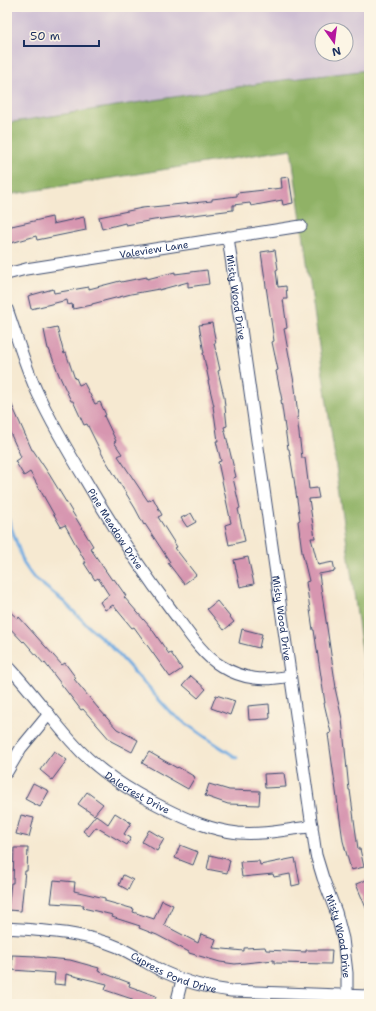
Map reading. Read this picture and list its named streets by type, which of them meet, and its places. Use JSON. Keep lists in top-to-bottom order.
{
  "streets": {
    "street": [
      "Valeview Lane",
      "Misty Wood Drive",
      "Pine Meadow Drive",
      "Dalecrest Drive",
      "Cypress Pond Drive"
    ]
  },
  "crossings": [
    ["Valeview Lane", "Misty Wood Drive"],
    ["Misty Wood Drive", "Pine Meadow Drive"],
    ["Misty Wood Drive", "Dalecrest Drive"],
    ["Misty Wood Drive", "Cypress Pond Drive"]
  ],
  "scale_bar": "50 m",
  "north": "bottom"
}
